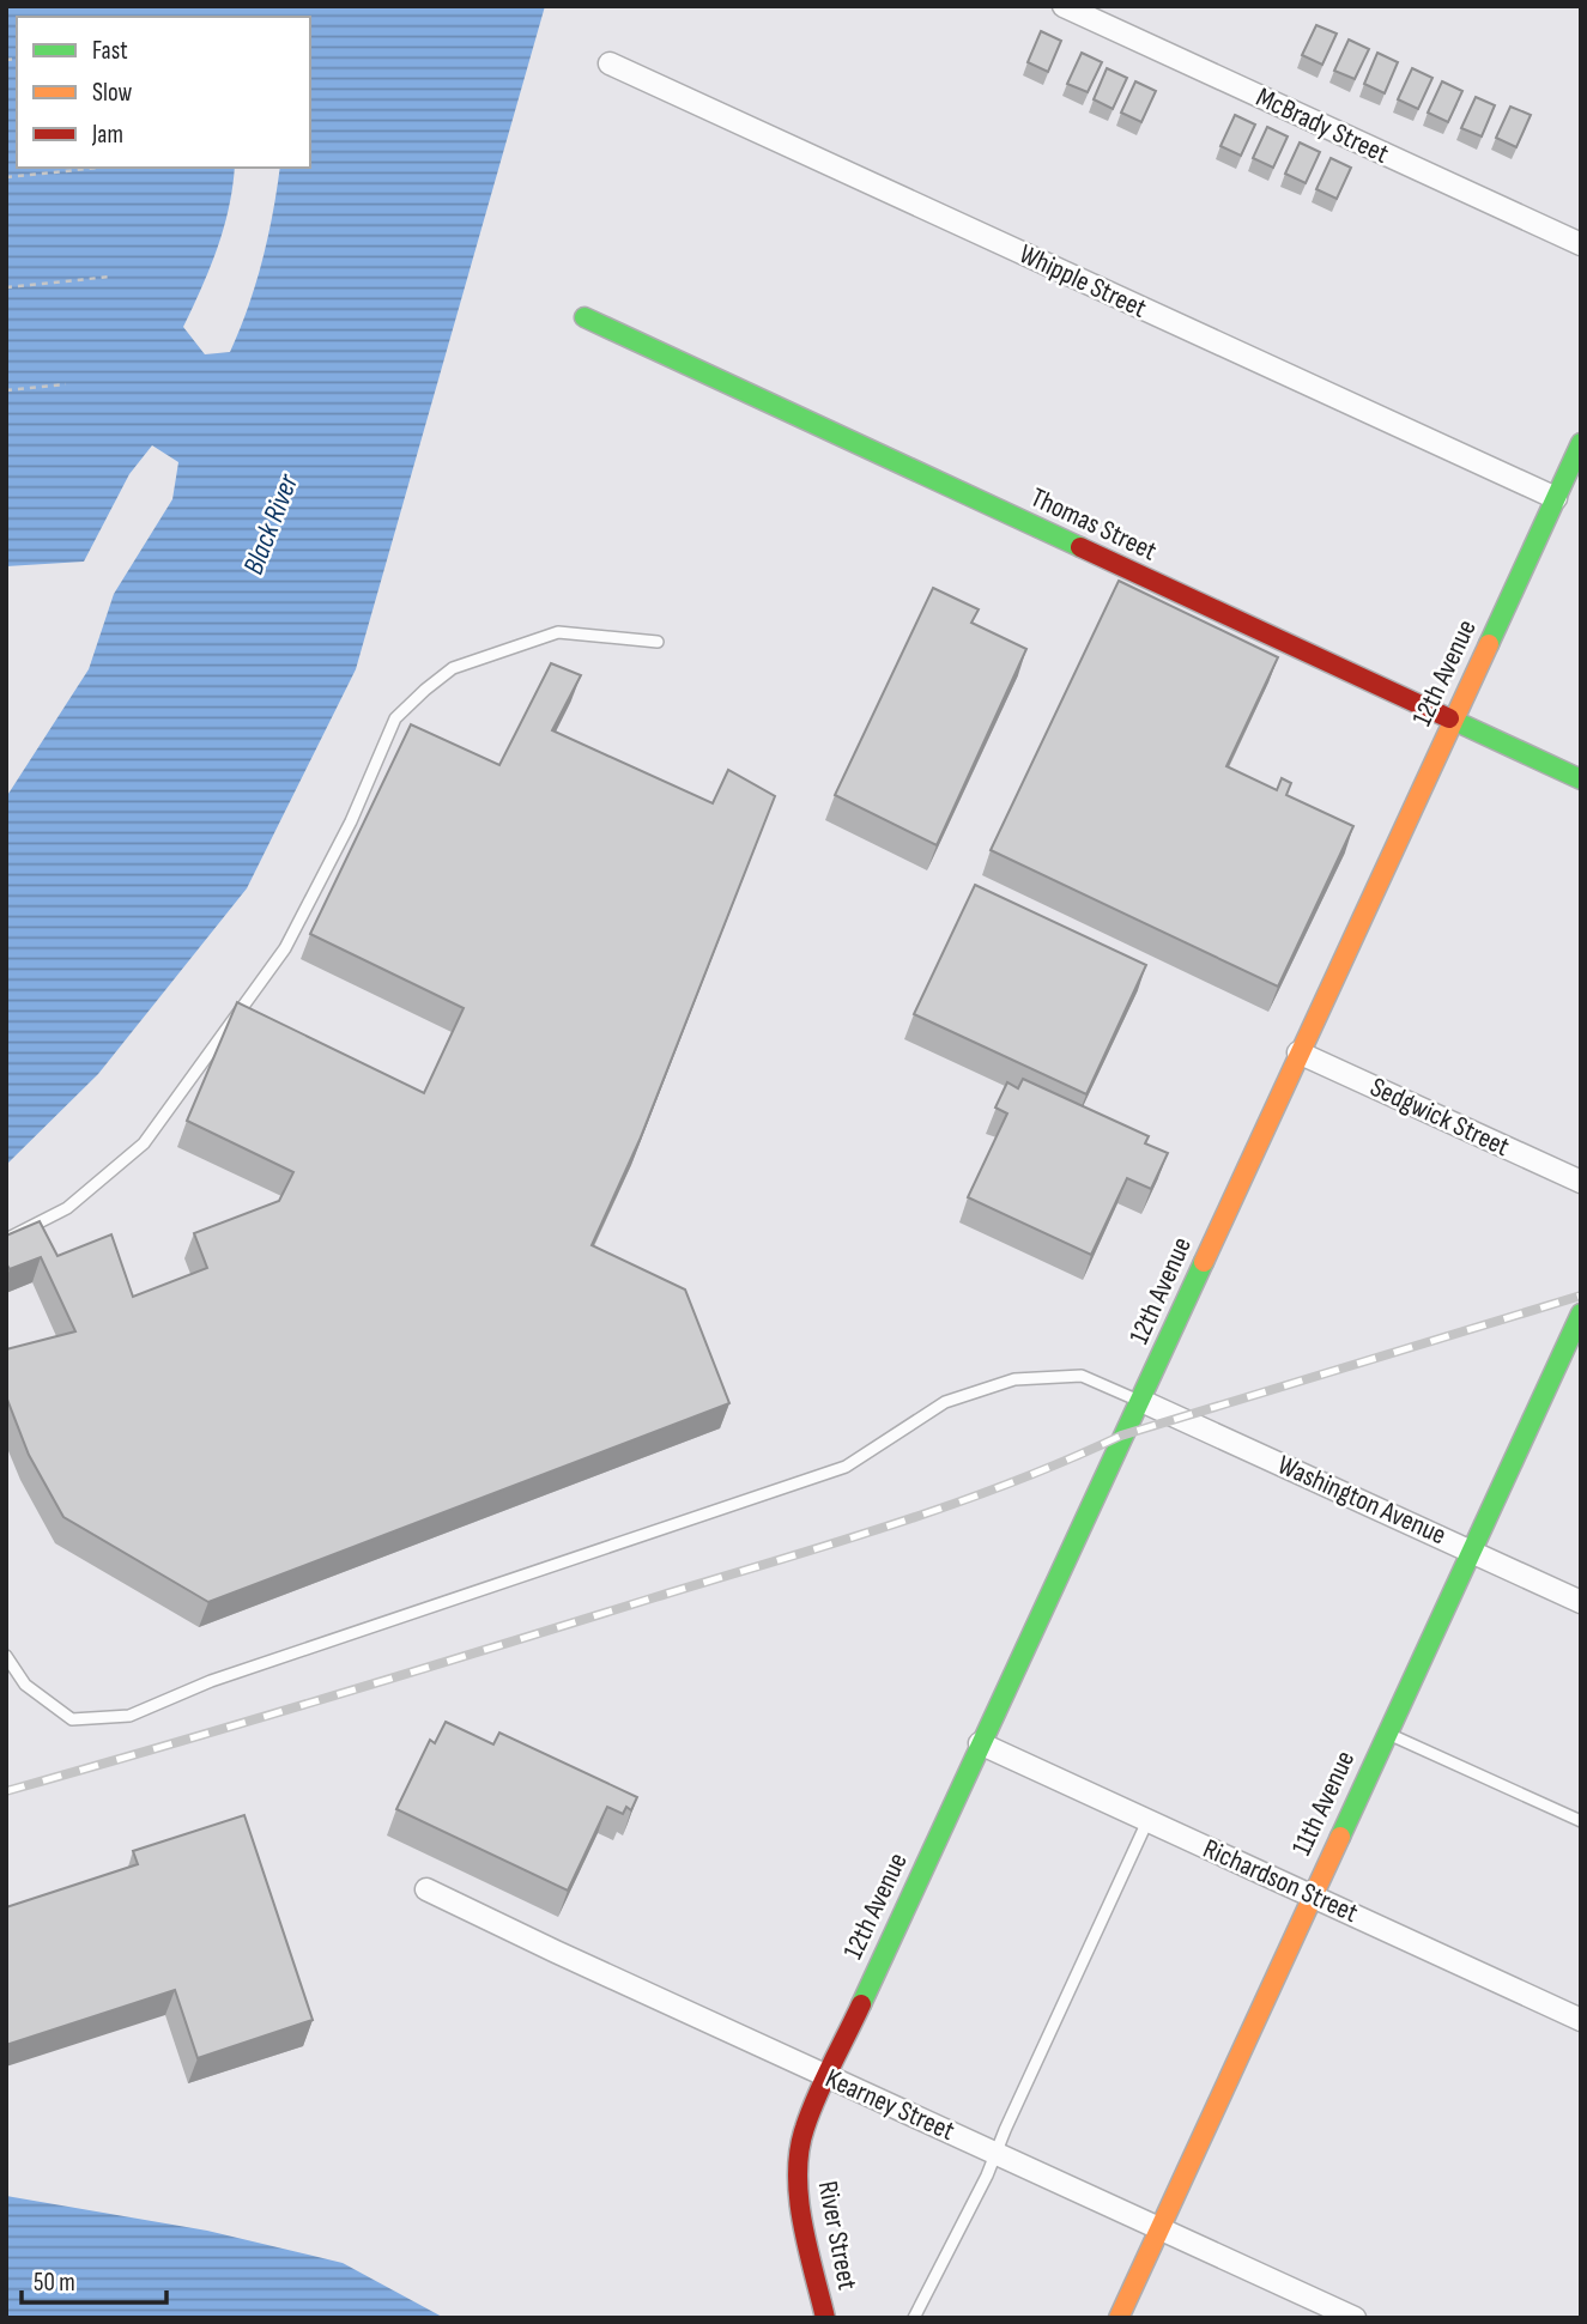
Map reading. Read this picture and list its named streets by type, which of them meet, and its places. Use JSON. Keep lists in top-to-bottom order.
{
  "streets": {
    "street": [
      "McBrady Street",
      "Whipple Street",
      "Thomas Street",
      "12th Avenue",
      "Sedgwick Street",
      "Washington Avenue",
      "11th Avenue",
      "Richardson Street",
      "Kearney Street",
      "River Street"
    ]
  },
  "crossings": [
    ["Whipple Street", "12th Avenue"],
    ["Thomas Street", "12th Avenue"],
    ["12th Avenue", "Sedgwick Street"],
    ["12th Avenue", "Washington Avenue"],
    ["12th Avenue", "Richardson Street"],
    ["12th Avenue", "Kearney Street"],
    ["12th Avenue", "River Street"],
    ["Washington Avenue", "11th Avenue"],
    ["11th Avenue", "Richardson Street"],
    ["11th Avenue", "Kearney Street"]
  ],
  "water": ["Black River"],
  "legend": ["Fast", "Slow", "Jam"],
  "scale_bar": "50 m"
}
